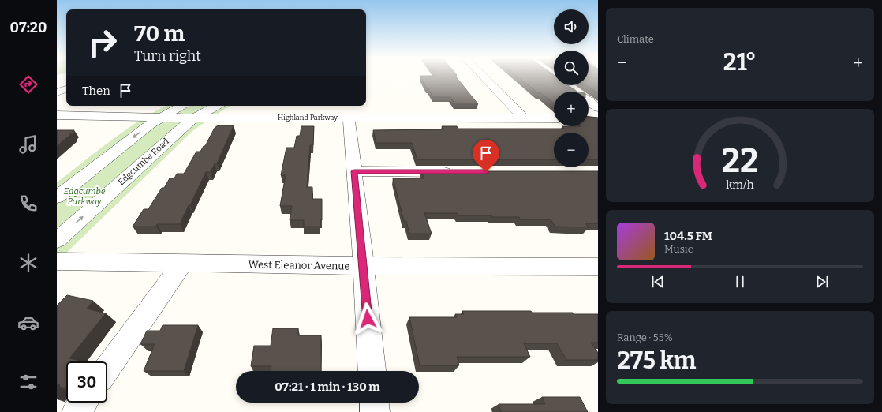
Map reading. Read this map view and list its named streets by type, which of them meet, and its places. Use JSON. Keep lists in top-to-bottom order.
{
  "streets": {
    "street": ["Highland Parkway", "Edgcumbe Road", "West Eleanor Avenue"]
  },
  "crossings": [
    ["Highland Parkway", "Edgcumbe Road"]
  ],
  "parks": ["Edgcumbe Parkway"],
  "page": {
    "tabs": "07:20",
    "tile": [
      "Climate",
      ["Range · 55%", "275 km"]
    ],
    "map_buttons": ["+", "−"],
    "turn": ["70 m", "Turn right"],
    "heat": ["−", "21°", "+"],
    "then": "Then",
    "song": ["104.5 FM", "Music"],
    "limit": "30",
    "trip": "07:21 · 1 min · 130 m",
    "gauge": ["22", "km/h"]
  }
}
